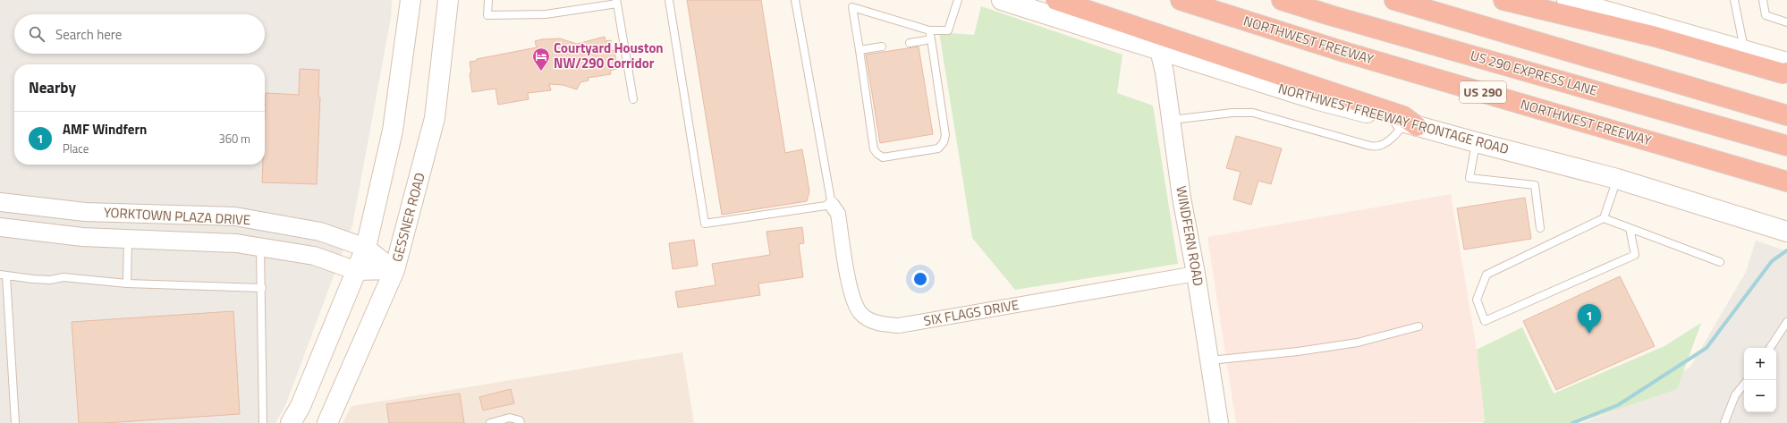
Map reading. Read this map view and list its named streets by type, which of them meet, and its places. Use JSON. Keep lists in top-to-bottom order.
{
  "streets": {
    "highway": ["NORTHWEST FREEWAY", "US 290 EXPRESS LANE", "US 290"],
    "main road": ["NORTHWEST FREEWAY FRONTAGE ROAD", "GESSNER ROAD"],
    "street": ["YORKTOWN PLAZA DRIVE", "WINDFERN ROAD", "SIX FLAGS DRIVE"]
  },
  "crossings": [
    ["NORTHWEST FREEWAY FRONTAGE ROAD", "WINDFERN ROAD"],
    ["YORKTOWN PLAZA DRIVE", "GESSNER ROAD"],
    ["WINDFERN ROAD", "SIX FLAGS DRIVE"]
  ],
  "places": {
    "hotel": ["Courtyard Houston NW/290 Corridor"]
  },
  "page": {
    "search": "Search here",
    "heading": "Nearby",
    "list": [
      {
        "mark": "1",
        "name": "AMF Windfern",
        "note": "Place",
        "value": "360 m"
      }
    ],
    "pins": "1",
    "map_buttons": ["+", "−"]
  }
}
